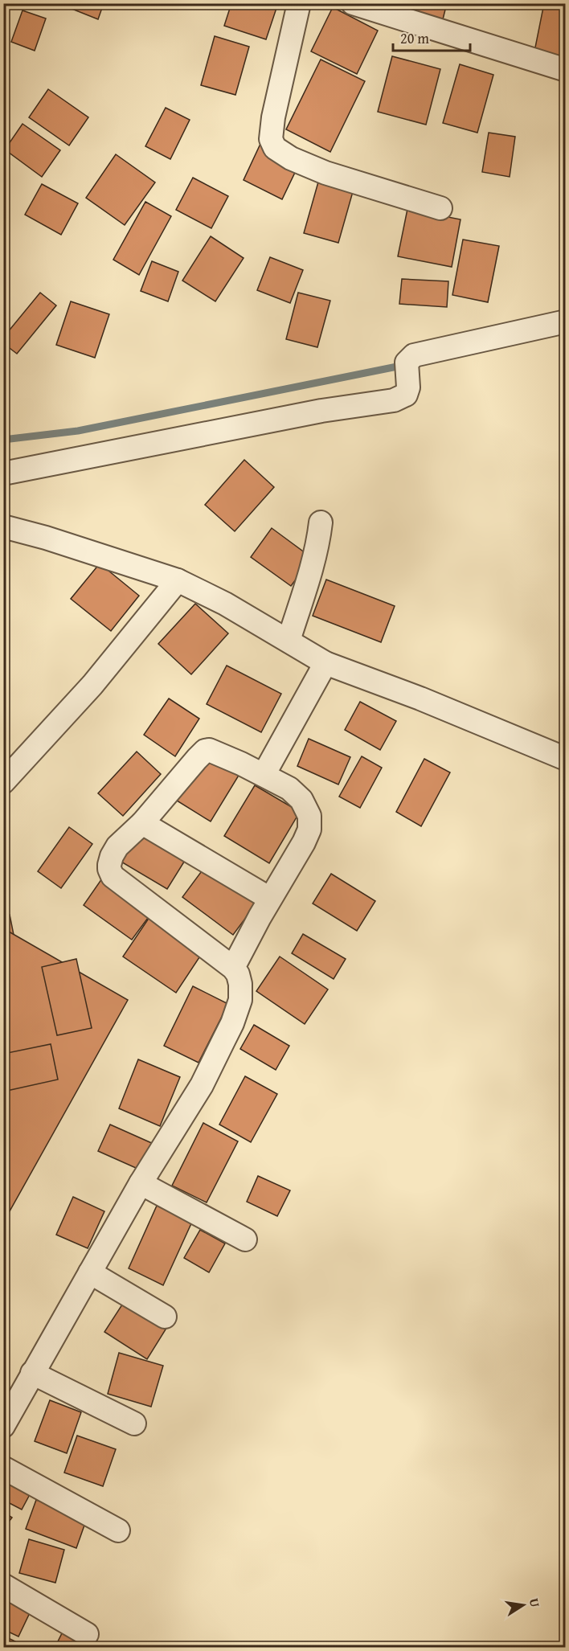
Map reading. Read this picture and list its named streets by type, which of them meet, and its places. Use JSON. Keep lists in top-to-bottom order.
{
  "scale_bar": "20 m",
  "north": "right"
}
